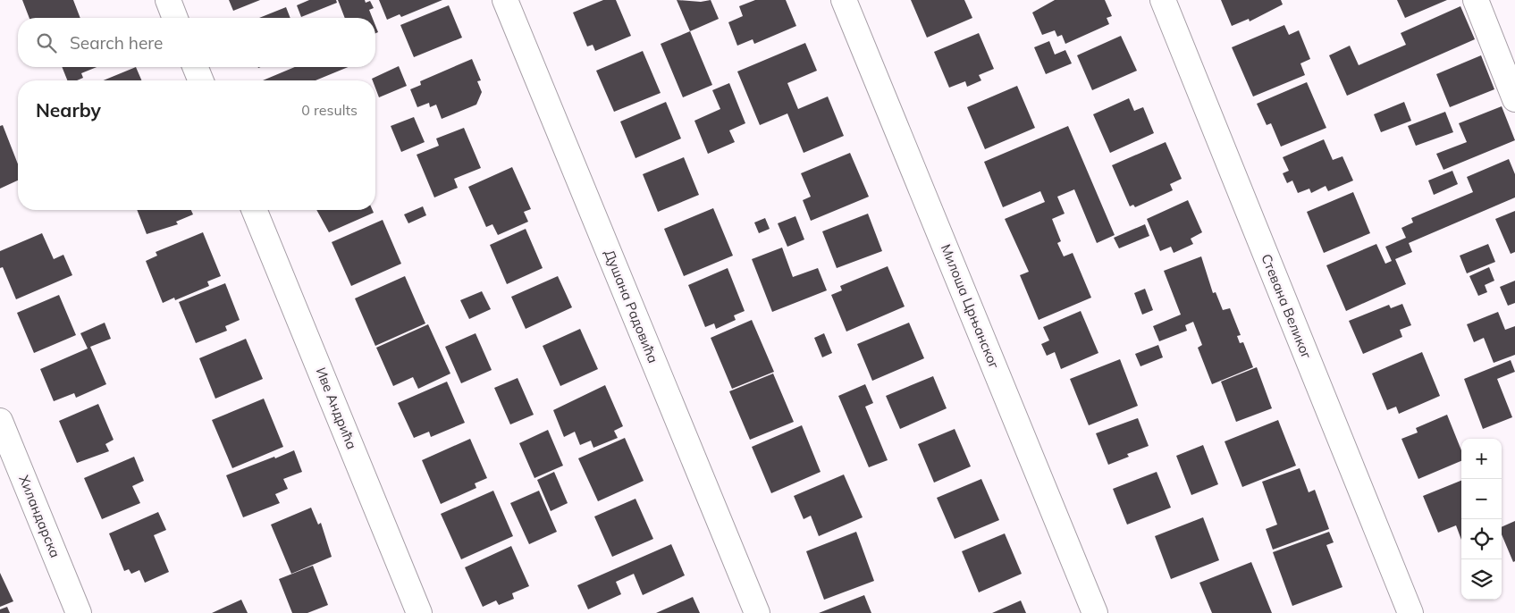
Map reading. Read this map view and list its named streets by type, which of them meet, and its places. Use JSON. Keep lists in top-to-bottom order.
{
  "streets": {
    "street": [
      "Душана Радовића",
      "Милоша Црњанског",
      "Стевана Великог",
      "Иве Андрића",
      "Хиландарска"
    ]
  },
  "page": {
    "search": "Search here",
    "heading": ["Nearby", "0 results"],
    "map_buttons": ["+", "−"]
  }
}
